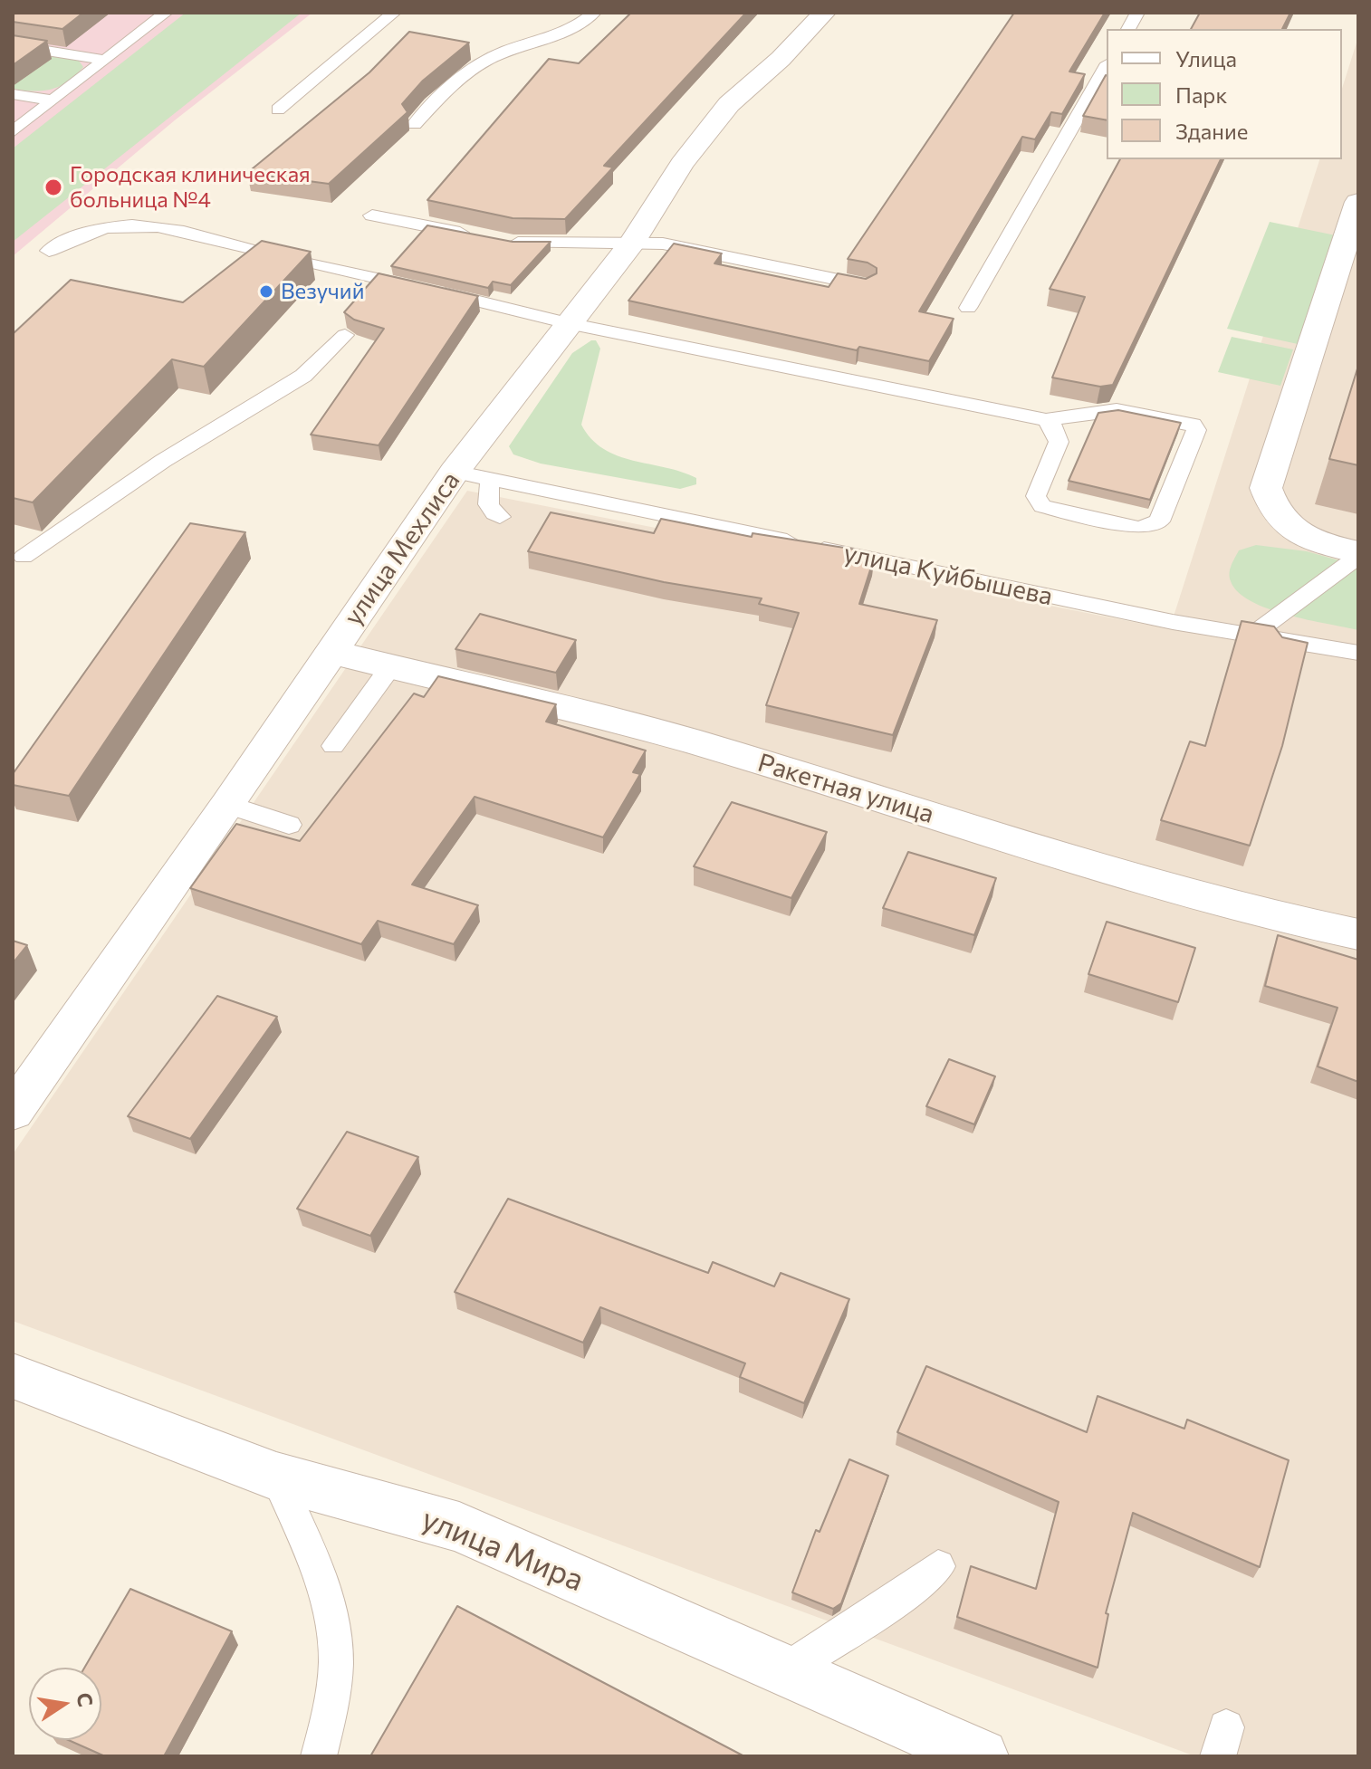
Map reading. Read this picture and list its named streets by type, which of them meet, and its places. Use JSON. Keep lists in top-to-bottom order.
{
  "streets": {
    "street": ["улица Мехлиса", "Ракетная улица", "улица Мира"],
    "lane": ["улица Куйбышева"]
  },
  "crossings": [
    ["улица Мехлиса", "улица Куйбышева"],
    ["улица Мехлиса", "Ракетная улица"]
  ],
  "places": ["Городская клиническая больница №4", "Везучий"],
  "legend": ["Улица", "Парк", "Здание"],
  "north": "right"
}
